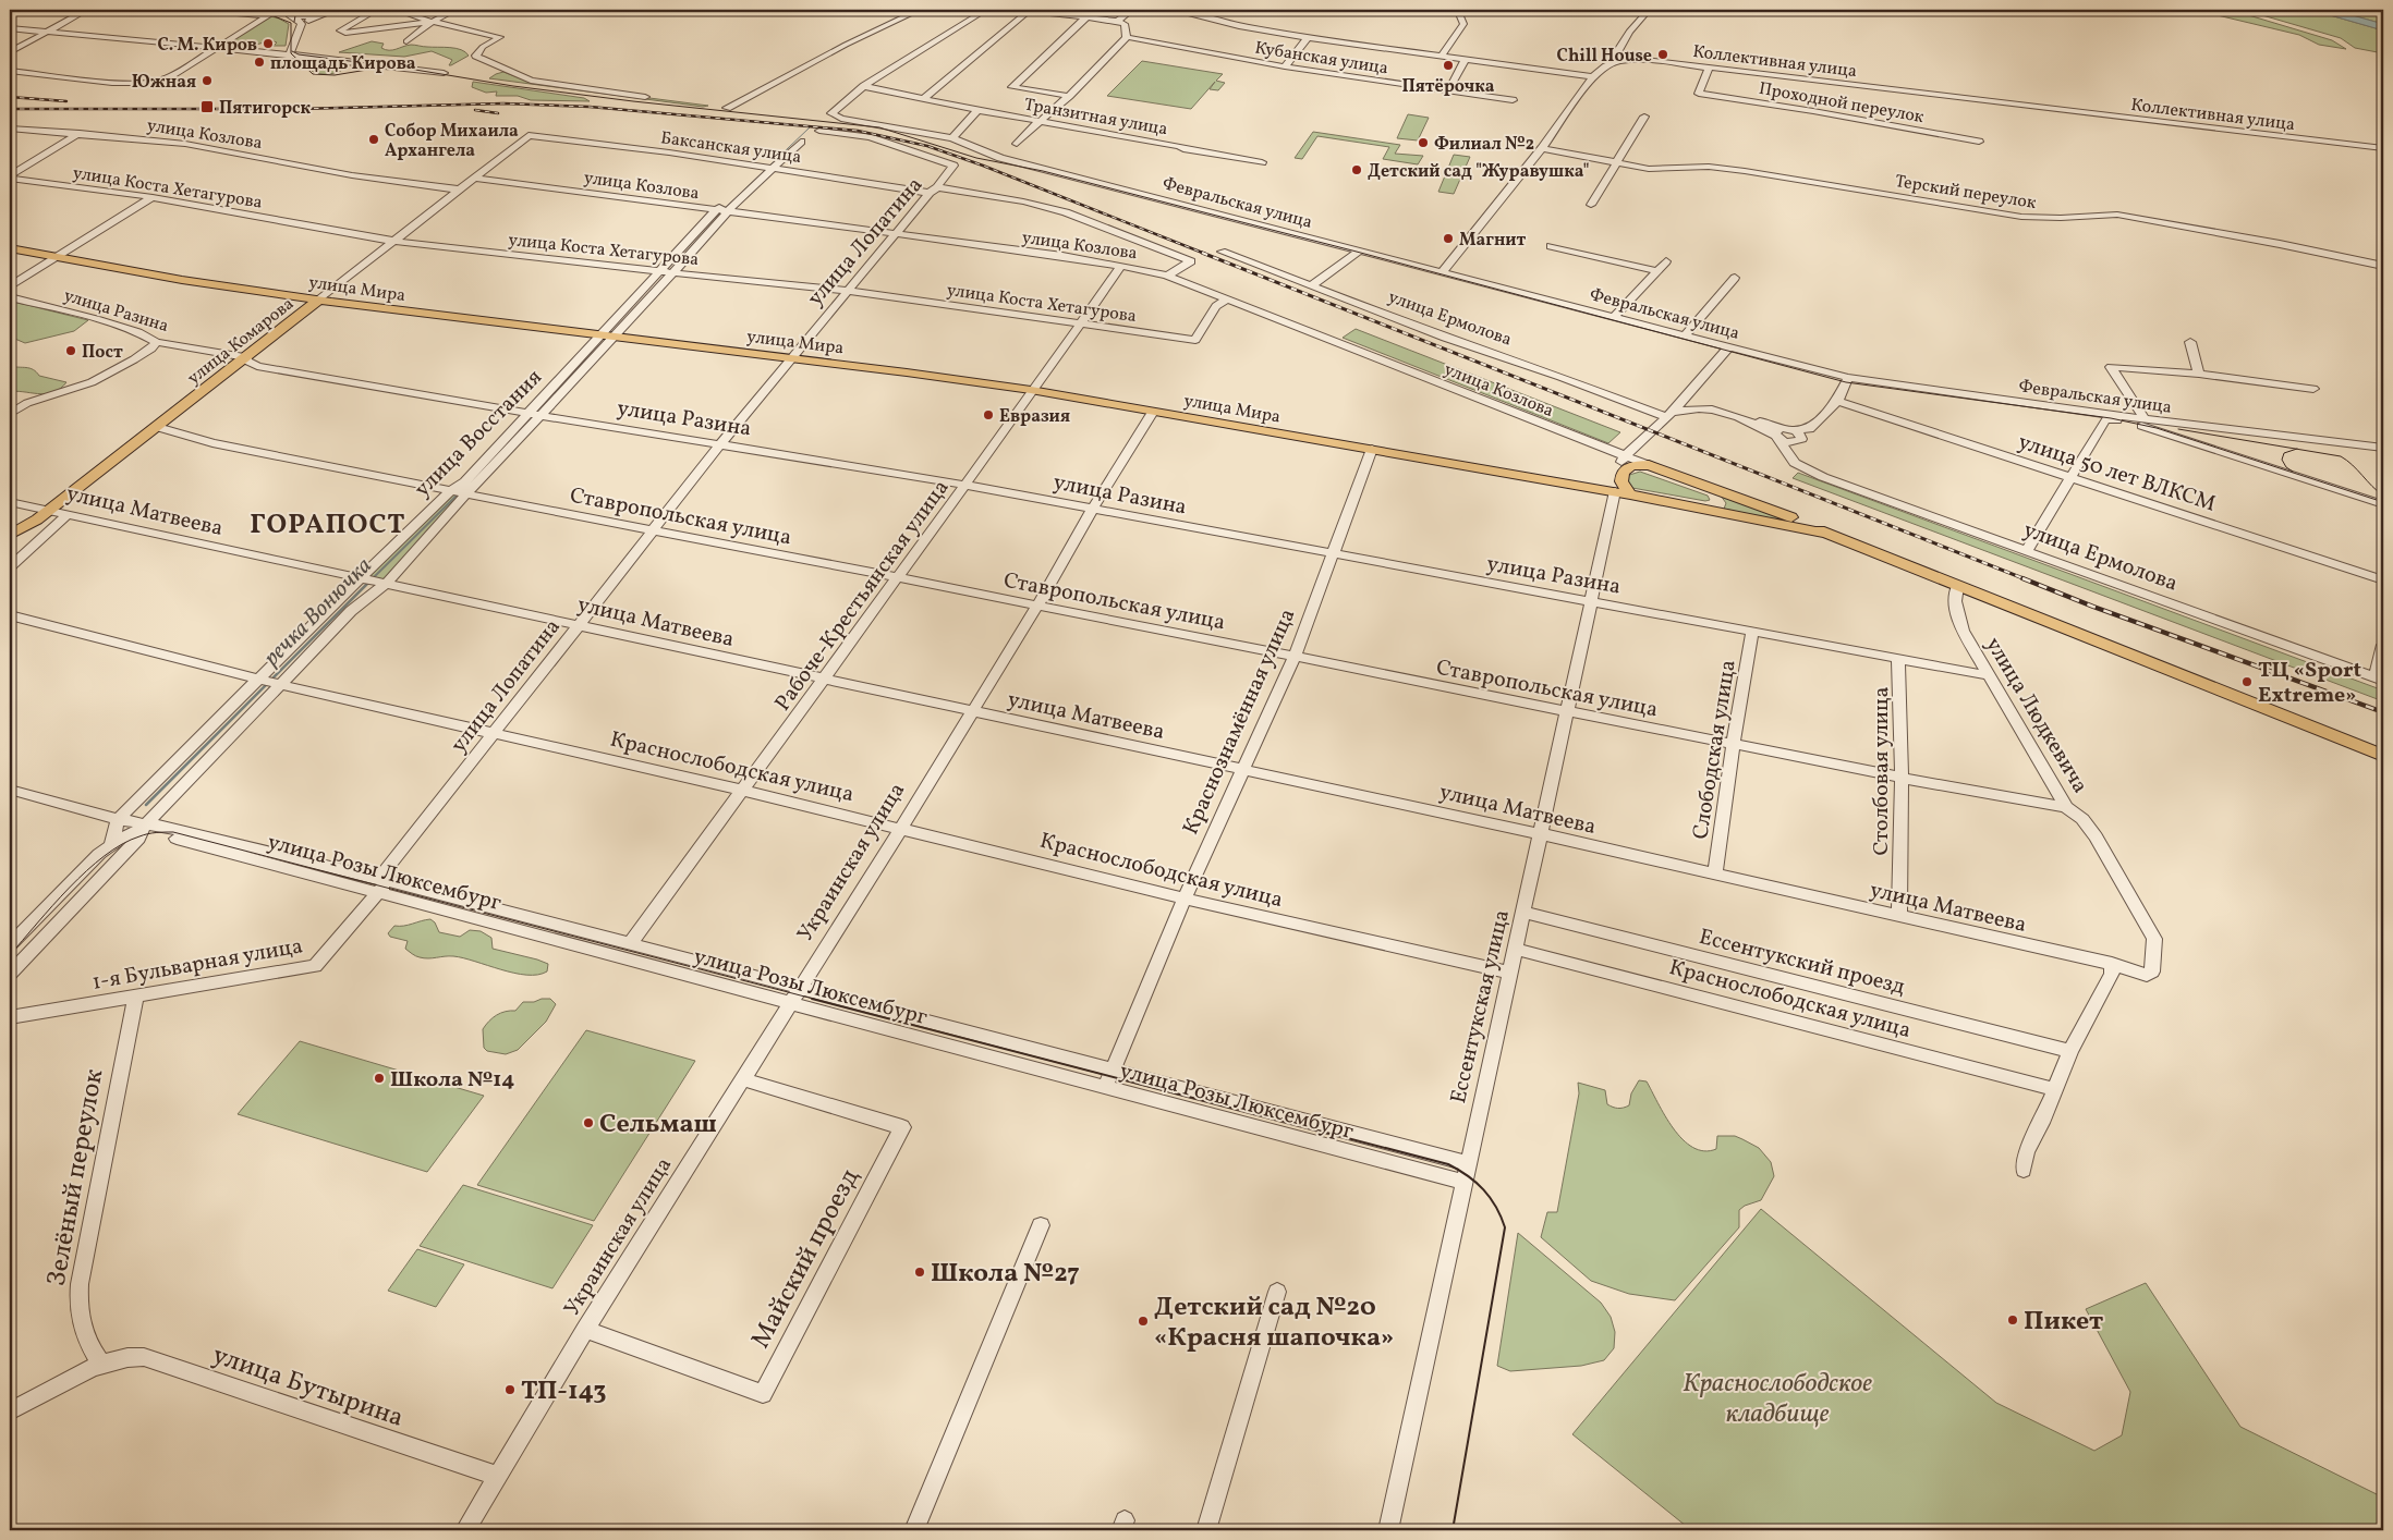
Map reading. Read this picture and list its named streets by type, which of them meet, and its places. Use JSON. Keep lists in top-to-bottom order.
{
  "streets": {
    "main road": ["улица Мира", "улица Комарова"],
    "street": [
      "Кубанская улица",
      "Коллективная улица",
      "Проходной переулок",
      "Транзитная улица",
      "улица Козлова",
      "Баксанская улица",
      "улица Коста Хетагурова",
      "Терский переулок",
      "Февральская улица",
      "улица Лопатина",
      "улица Разина",
      "улица Ермолова",
      "улица Восстания",
      "улица 50 лет ВЛКСМ",
      "улица Матвеева",
      "Ставропольская улица",
      "Рабоче-Крестьянская улица",
      "улица Людкевича",
      "Краснознамённая улица",
      "Слободская улица",
      "Краснослободская улица",
      "Столбовая улица",
      "Украинская улица",
      "улица Розы Люксембург",
      "Ессентукский проезд",
      "1-я Бульварная улица",
      "Ессентукская улица",
      "Зелёный переулок",
      "Майский проезд",
      "улица Бутырина"
    ]
  },
  "crossings": [
    ["Коллективная улица", "Проходной переулок"],
    ["Транзитная улица", "Февральская улица"],
    ["улица Козлова", "Баксанская улица"],
    ["улица Козлова", "улица Коста Хетагурова"],
    ["улица Козлова", "улица Лопатина"],
    ["улица Козлова", "улица Мира"],
    ["улица Козлова", "улица Комарова"],
    ["улица Козлова", "улица Восстания"],
    ["улица Козлова", "Рабоче-Крестьянская улица"],
    ["Баксанская улица", "улица Лопатина"],
    ["Баксанская улица", "улица Комарова"],
    ["Баксанская улица", "улица Восстания"],
    ["улица Коста Хетагурова", "улица Лопатина"],
    ["улица Коста Хетагурова", "улица Комарова"],
    ["улица Коста Хетагурова", "улица Восстания"],
    ["улица Коста Хетагурова", "Рабоче-Крестьянская улица"],
    ["Февральская улица", "улица 50 лет ВЛКСМ"],
    ["улица Лопатина", "улица Мира"],
    ["улица Лопатина", "улица Разина"],
    ["улица Лопатина", "улица Матвеева"],
    ["улица Лопатина", "Ставропольская улица"],
    ["улица Лопатина", "Краснослободская улица"],
    ["улица Лопатина", "улица Розы Люксембург"],
    ["улица Лопатина", "1-я Бульварная улица"],
    ["улица Мира", "улица Комарова"],
    ["улица Мира", "улица Восстания"],
    ["улица Мира", "Рабоче-Крестьянская улица"],
    ["улица Мира", "Краснознамённая улица"],
    ["улица Мира", "Украинская улица"],
    ["улица Мира", "Ессентукская улица"],
    ["улица Разина", "улица Комарова"],
    ["улица Разина", "улица Восстания"],
    ["улица Разина", "Рабоче-Крестьянская улица"],
    ["улица Разина", "улица Людкевича"],
    ["улица Разина", "Краснознамённая улица"],
    ["улица Разина", "Слободская улица"],
    ["улица Разина", "Столбовая улица"],
    ["улица Разина", "Украинская улица"],
    ["улица Разина", "Ессентукская улица"],
    ["улица Комарова", "улица Матвеева"],
    ["улица Комарова", "Ставропольская улица"],
    ["улица Восстания", "улица Матвеева"],
    ["улица Восстания", "Ставропольская улица"],
    ["улица Восстания", "Краснослободская улица"],
    ["улица Восстания", "улица Розы Люксембург"],
    ["улица Матвеева", "Рабоче-Крестьянская улица"],
    ["улица Матвеева", "улица Людкевича"],
    ["улица Матвеева", "Краснознамённая улица"],
    ["улица Матвеева", "Слободская улица"],
    ["улица Матвеева", "Столбовая улица"],
    ["улица Матвеева", "Украинская улица"],
    ["улица Матвеева", "Ессентукская улица"],
    ["Ставропольская улица", "Рабоче-Крестьянская улица"],
    ["Ставропольская улица", "улица Людкевича"],
    ["Ставропольская улица", "Краснознамённая улица"],
    ["Ставропольская улица", "Слободская улица"],
    ["Ставропольская улица", "Столбовая улица"],
    ["Ставропольская улица", "Украинская улица"],
    ["Ставропольская улица", "Ессентукская улица"],
    ["Рабоче-Крестьянская улица", "Краснослободская улица"],
    ["Рабоче-Крестьянская улица", "улица Розы Люксембург"],
    ["Краснознамённая улица", "Краснослободская улица"],
    ["Краснознамённая улица", "улица Розы Люксембург"],
    ["Краснослободская улица", "Украинская улица"],
    ["Краснослободская улица", "Ессентукская улица"],
    ["Украинская улица", "улица Розы Люксембург"],
    ["Украинская улица", "Майский проезд"],
    ["Украинская улица", "улица Бутырина"],
    ["улица Розы Люксембург", "1-я Бульварная улица"],
    ["улица Розы Люксембург", "Ессентукская улица"],
    ["Ессентукский проезд", "Ессентукская улица"],
    ["1-я Бульварная улица", "Зелёный переулок"],
    ["Зелёный переулок", "улица Бутырина"]
  ],
  "districts": ["ГОРАПОСТ"],
  "water": ["речка Вонючка"],
  "parks": ["Краснослободское кладбище"],
  "places": {
    "other": [
      "С. М. Киров",
      "Chill House",
      "площадь Кирова",
      "Пятёрочка",
      "Южная",
      "Собор Михаила Архангела",
      "Филиал №2",
      "Детский сад \"Журавушка\"",
      "Магнит",
      "Пост",
      "Евразия",
      "ТЦ «Sport Extreme»",
      "Школа №14",
      "Сельмаш",
      "Школа №27",
      "Пикет",
      "Детский сад №20 «Красня шапочка»",
      "ТП-143"
    ],
    "transit": ["Пятигорск"]
  }
}
